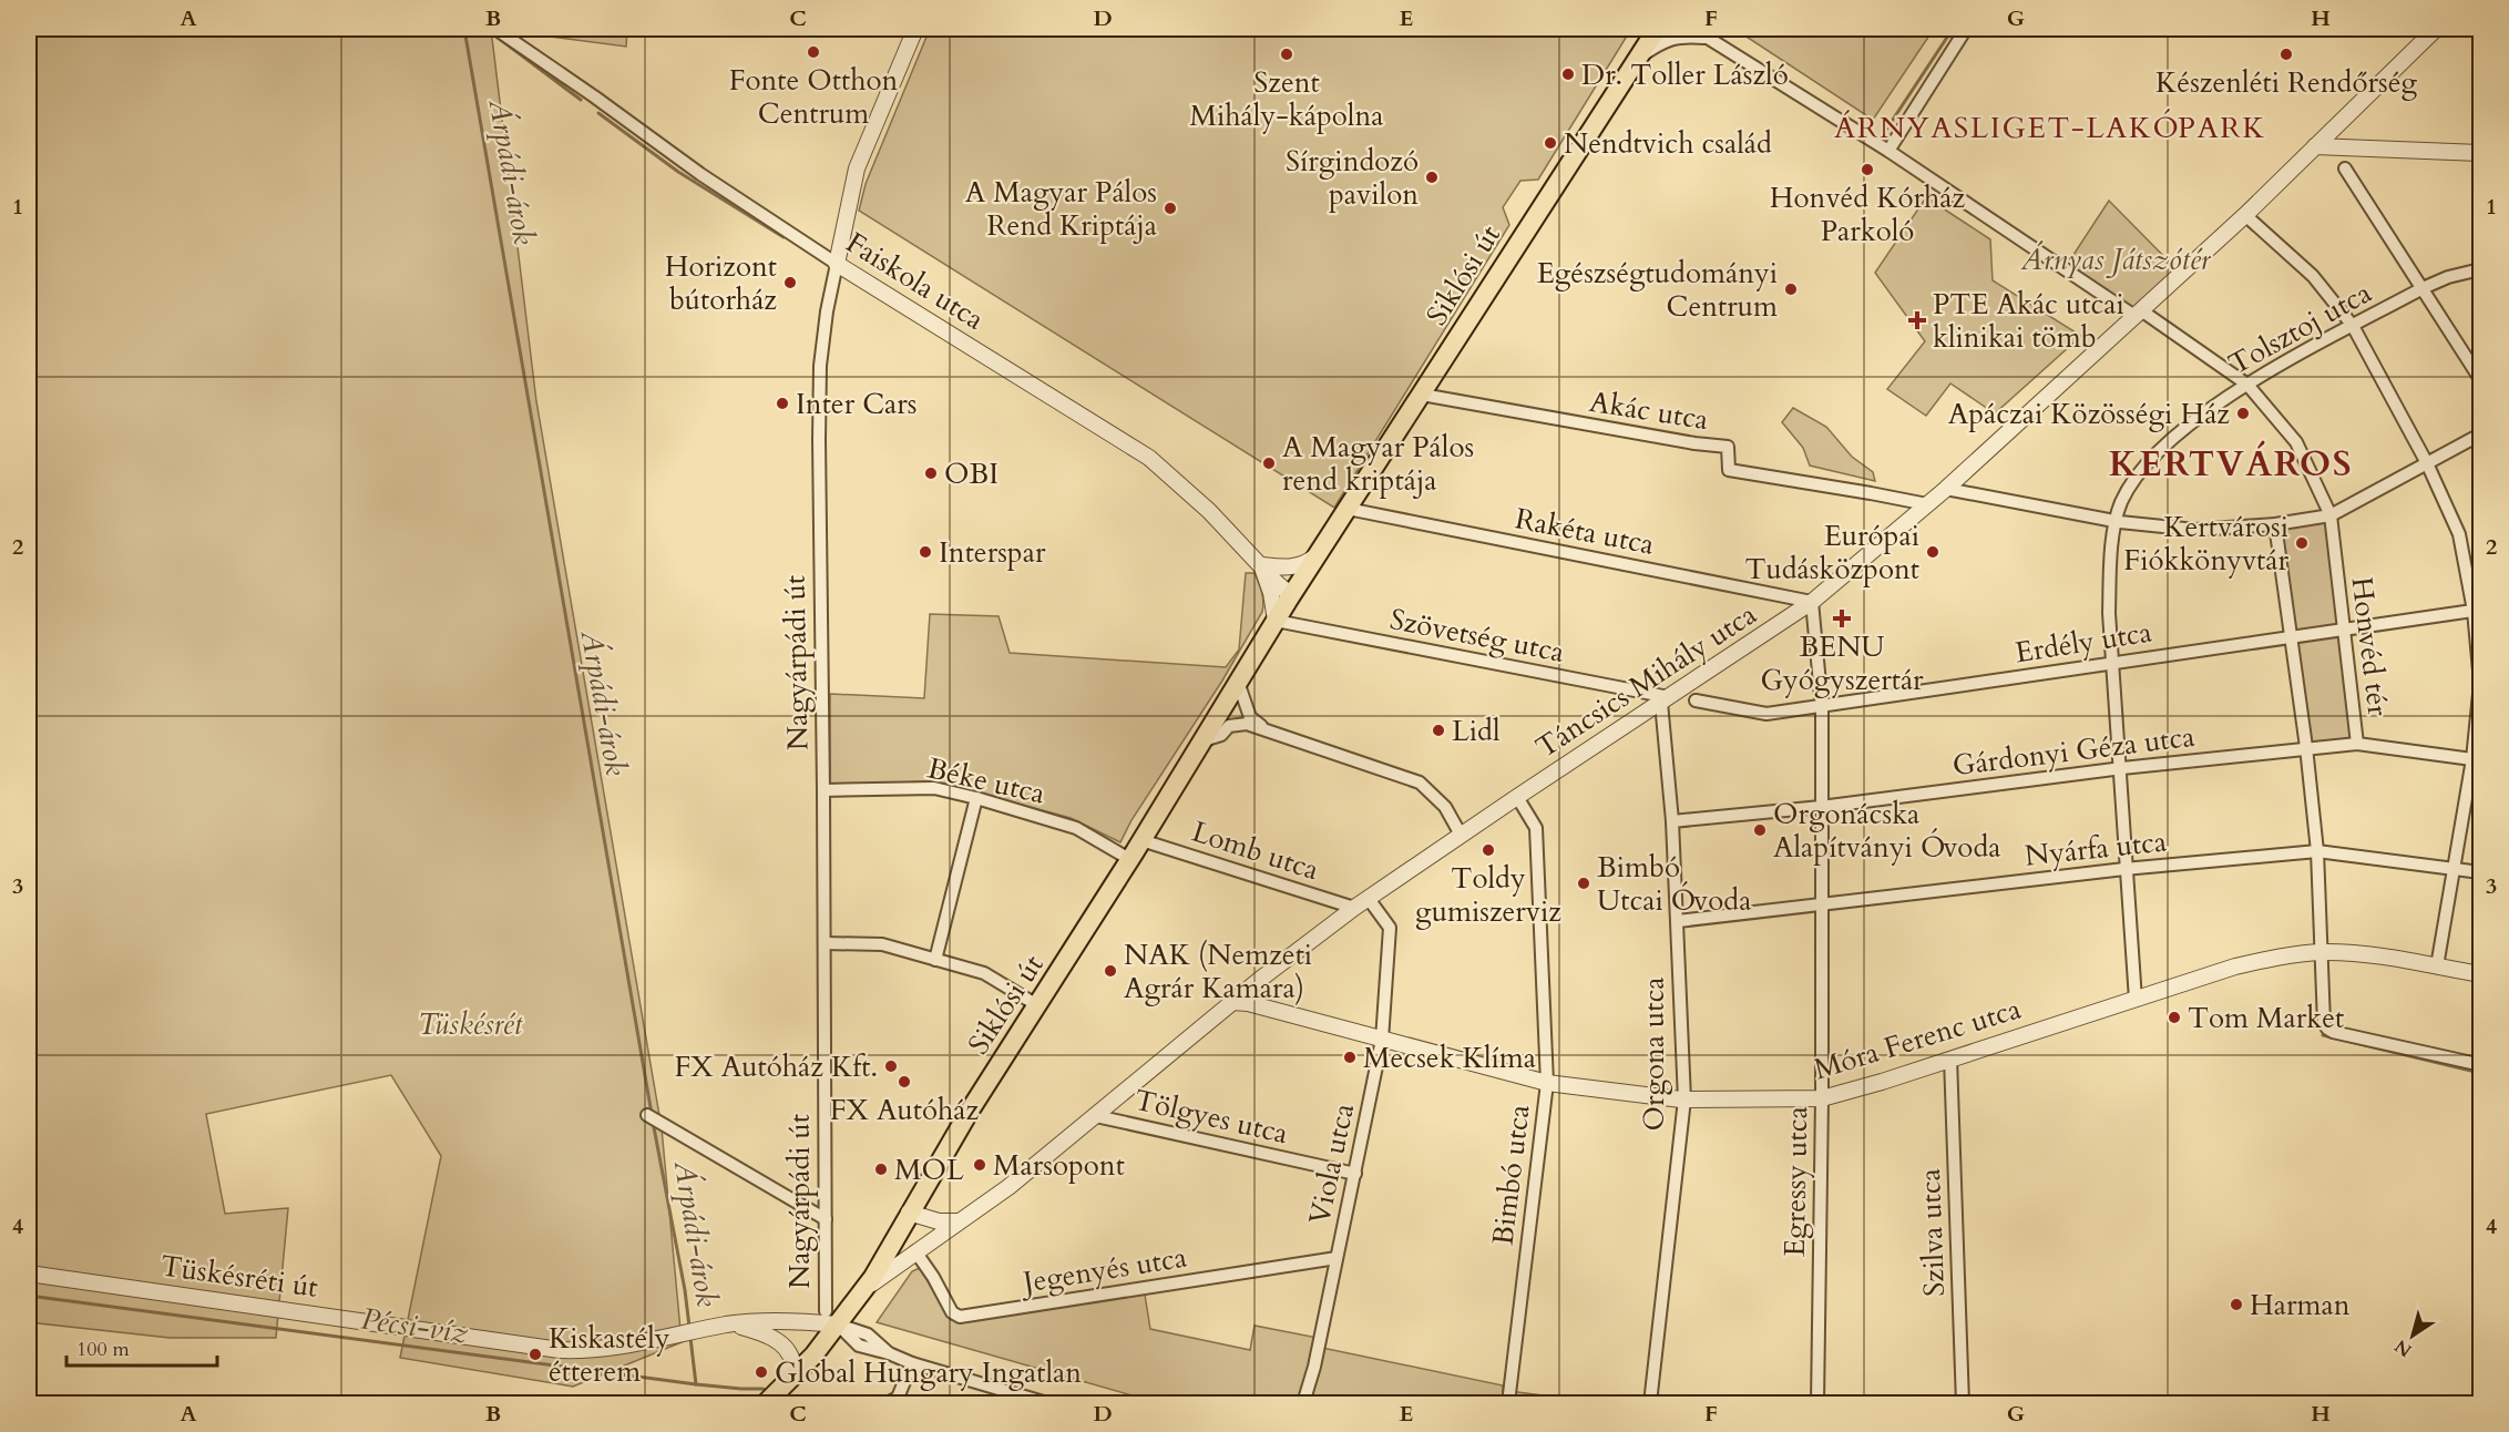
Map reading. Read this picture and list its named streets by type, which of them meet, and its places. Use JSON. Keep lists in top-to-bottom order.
{
  "streets": {
    "main road": ["Siklósi út"],
    "street": [
      "Faiskola utca",
      "Tolsztoj utca",
      "Akác utca",
      "Rakéta utca",
      "Szövetség utca",
      "Erdély utca",
      "Honvéd tér",
      "Nagyárpádi út",
      "Táncsics Mihály utca",
      "Gárdonyi Géza utca",
      "Béke utca",
      "Nyárfa utca",
      "Lomb utca",
      "Móra Ferenc utca",
      "Orgona utca",
      "Tölgyes utca",
      "Viola utca",
      "Bimbó utca",
      "Egressy utca",
      "Szilva utca",
      "Jegenyés utca",
      "Tüskésréti út"
    ]
  },
  "crossings": [
    ["Siklósi út", "Faiskola utca"],
    ["Siklósi út", "Akác utca"],
    ["Siklósi út", "Rakéta utca"],
    ["Siklósi út", "Szövetség utca"],
    ["Siklósi út", "Nagyárpádi út"],
    ["Siklósi út", "Táncsics Mihály utca"],
    ["Siklósi út", "Béke utca"],
    ["Siklósi út", "Lomb utca"],
    ["Siklósi út", "Tüskésréti út"],
    ["Faiskola utca", "Nagyárpádi út"],
    ["Tolsztoj utca", "Erdély utca"],
    ["Tolsztoj utca", "Honvéd tér"],
    ["Tolsztoj utca", "Gárdonyi Géza utca"],
    ["Tolsztoj utca", "Nyárfa utca"],
    ["Tolsztoj utca", "Móra Ferenc utca"],
    ["Akác utca", "Táncsics Mihály utca"],
    ["Rakéta utca", "Táncsics Mihály utca"],
    ["Rakéta utca", "Egressy utca"],
    ["Szövetség utca", "Táncsics Mihály utca"],
    ["Szövetség utca", "Orgona utca"],
    ["Erdély utca", "Honvéd tér"],
    ["Erdély utca", "Egressy utca"],
    ["Honvéd tér", "Táncsics Mihály utca"],
    ["Honvéd tér", "Gárdonyi Géza utca"],
    ["Nagyárpádi út", "Béke utca"],
    ["Nagyárpádi út", "Tüskésréti út"],
    ["Táncsics Mihály utca", "Lomb utca"],
    ["Táncsics Mihály utca", "Móra Ferenc utca"],
    ["Táncsics Mihály utca", "Orgona utca"],
    ["Táncsics Mihály utca", "Tölgyes utca"],
    ["Táncsics Mihály utca", "Viola utca"],
    ["Táncsics Mihály utca", "Bimbó utca"],
    ["Táncsics Mihály utca", "Egressy utca"],
    ["Táncsics Mihály utca", "Jegenyés utca"],
    ["Gárdonyi Géza utca", "Orgona utca"],
    ["Gárdonyi Géza utca", "Egressy utca"],
    ["Nyárfa utca", "Orgona utca"],
    ["Nyárfa utca", "Egressy utca"],
    ["Móra Ferenc utca", "Orgona utca"],
    ["Móra Ferenc utca", "Viola utca"],
    ["Móra Ferenc utca", "Bimbó utca"],
    ["Móra Ferenc utca", "Egressy utca"],
    ["Móra Ferenc utca", "Szilva utca"],
    ["Tölgyes utca", "Viola utca"],
    ["Viola utca", "Jegenyés utca"]
  ],
  "districts": ["ÁRNYASLIGET-LAKÓPARK", "KERTVÁROS"],
  "water": ["Árpádi-árok", "Pécsi-víz"],
  "parks": ["Árnyas Játszótér", "Tüskésrét"],
  "places": {
    "other": [
      "Fonte Otthon Centrum",
      "Szent Mihály-kápolna",
      "Készenléti Rendőrség",
      "Dr. Toller László",
      "Nendtvich család",
      "Honvéd Kórház Parkoló",
      "Sírgindozó pavilon",
      "A Magyar Pálos Rend Kriptája",
      "Horizont bútorház",
      "Egészségtudományi Centrum",
      "Inter Cars",
      "Apáczai Közösségi Ház",
      "A Magyar Pálos rend kriptája",
      "OBI",
      "Kertvárosi Fiókkönyvtár",
      "Interspar",
      "Európai Tudásközpont",
      "Lidl",
      "Orgonácska Alapítványi Óvoda",
      "Toldy gumiszerviz",
      "Bimbó Utcai Óvoda",
      "NAK (Nemzeti Agrár Kamara)",
      "Tom Market",
      "Mecsek Klíma",
      "FX Autóház Kft.",
      "FX Autóház",
      "Marsopont",
      "MOL",
      "Harman",
      "Kiskastély étterem",
      "Global Hungary Ingatlan"
    ],
    "health": ["PTE Akác utcai klinikai tömb", "BENU Gyógyszertár"]
  },
  "scale_bar": "100 m",
  "north": "bottom left",
  "grid": {
    "columns": [
      "A",
      "B",
      "C",
      "D",
      "E",
      "F",
      "G",
      "H"
    ],
    "rows": [
      "1",
      "2",
      "3",
      "4"
    ]
  }
}
